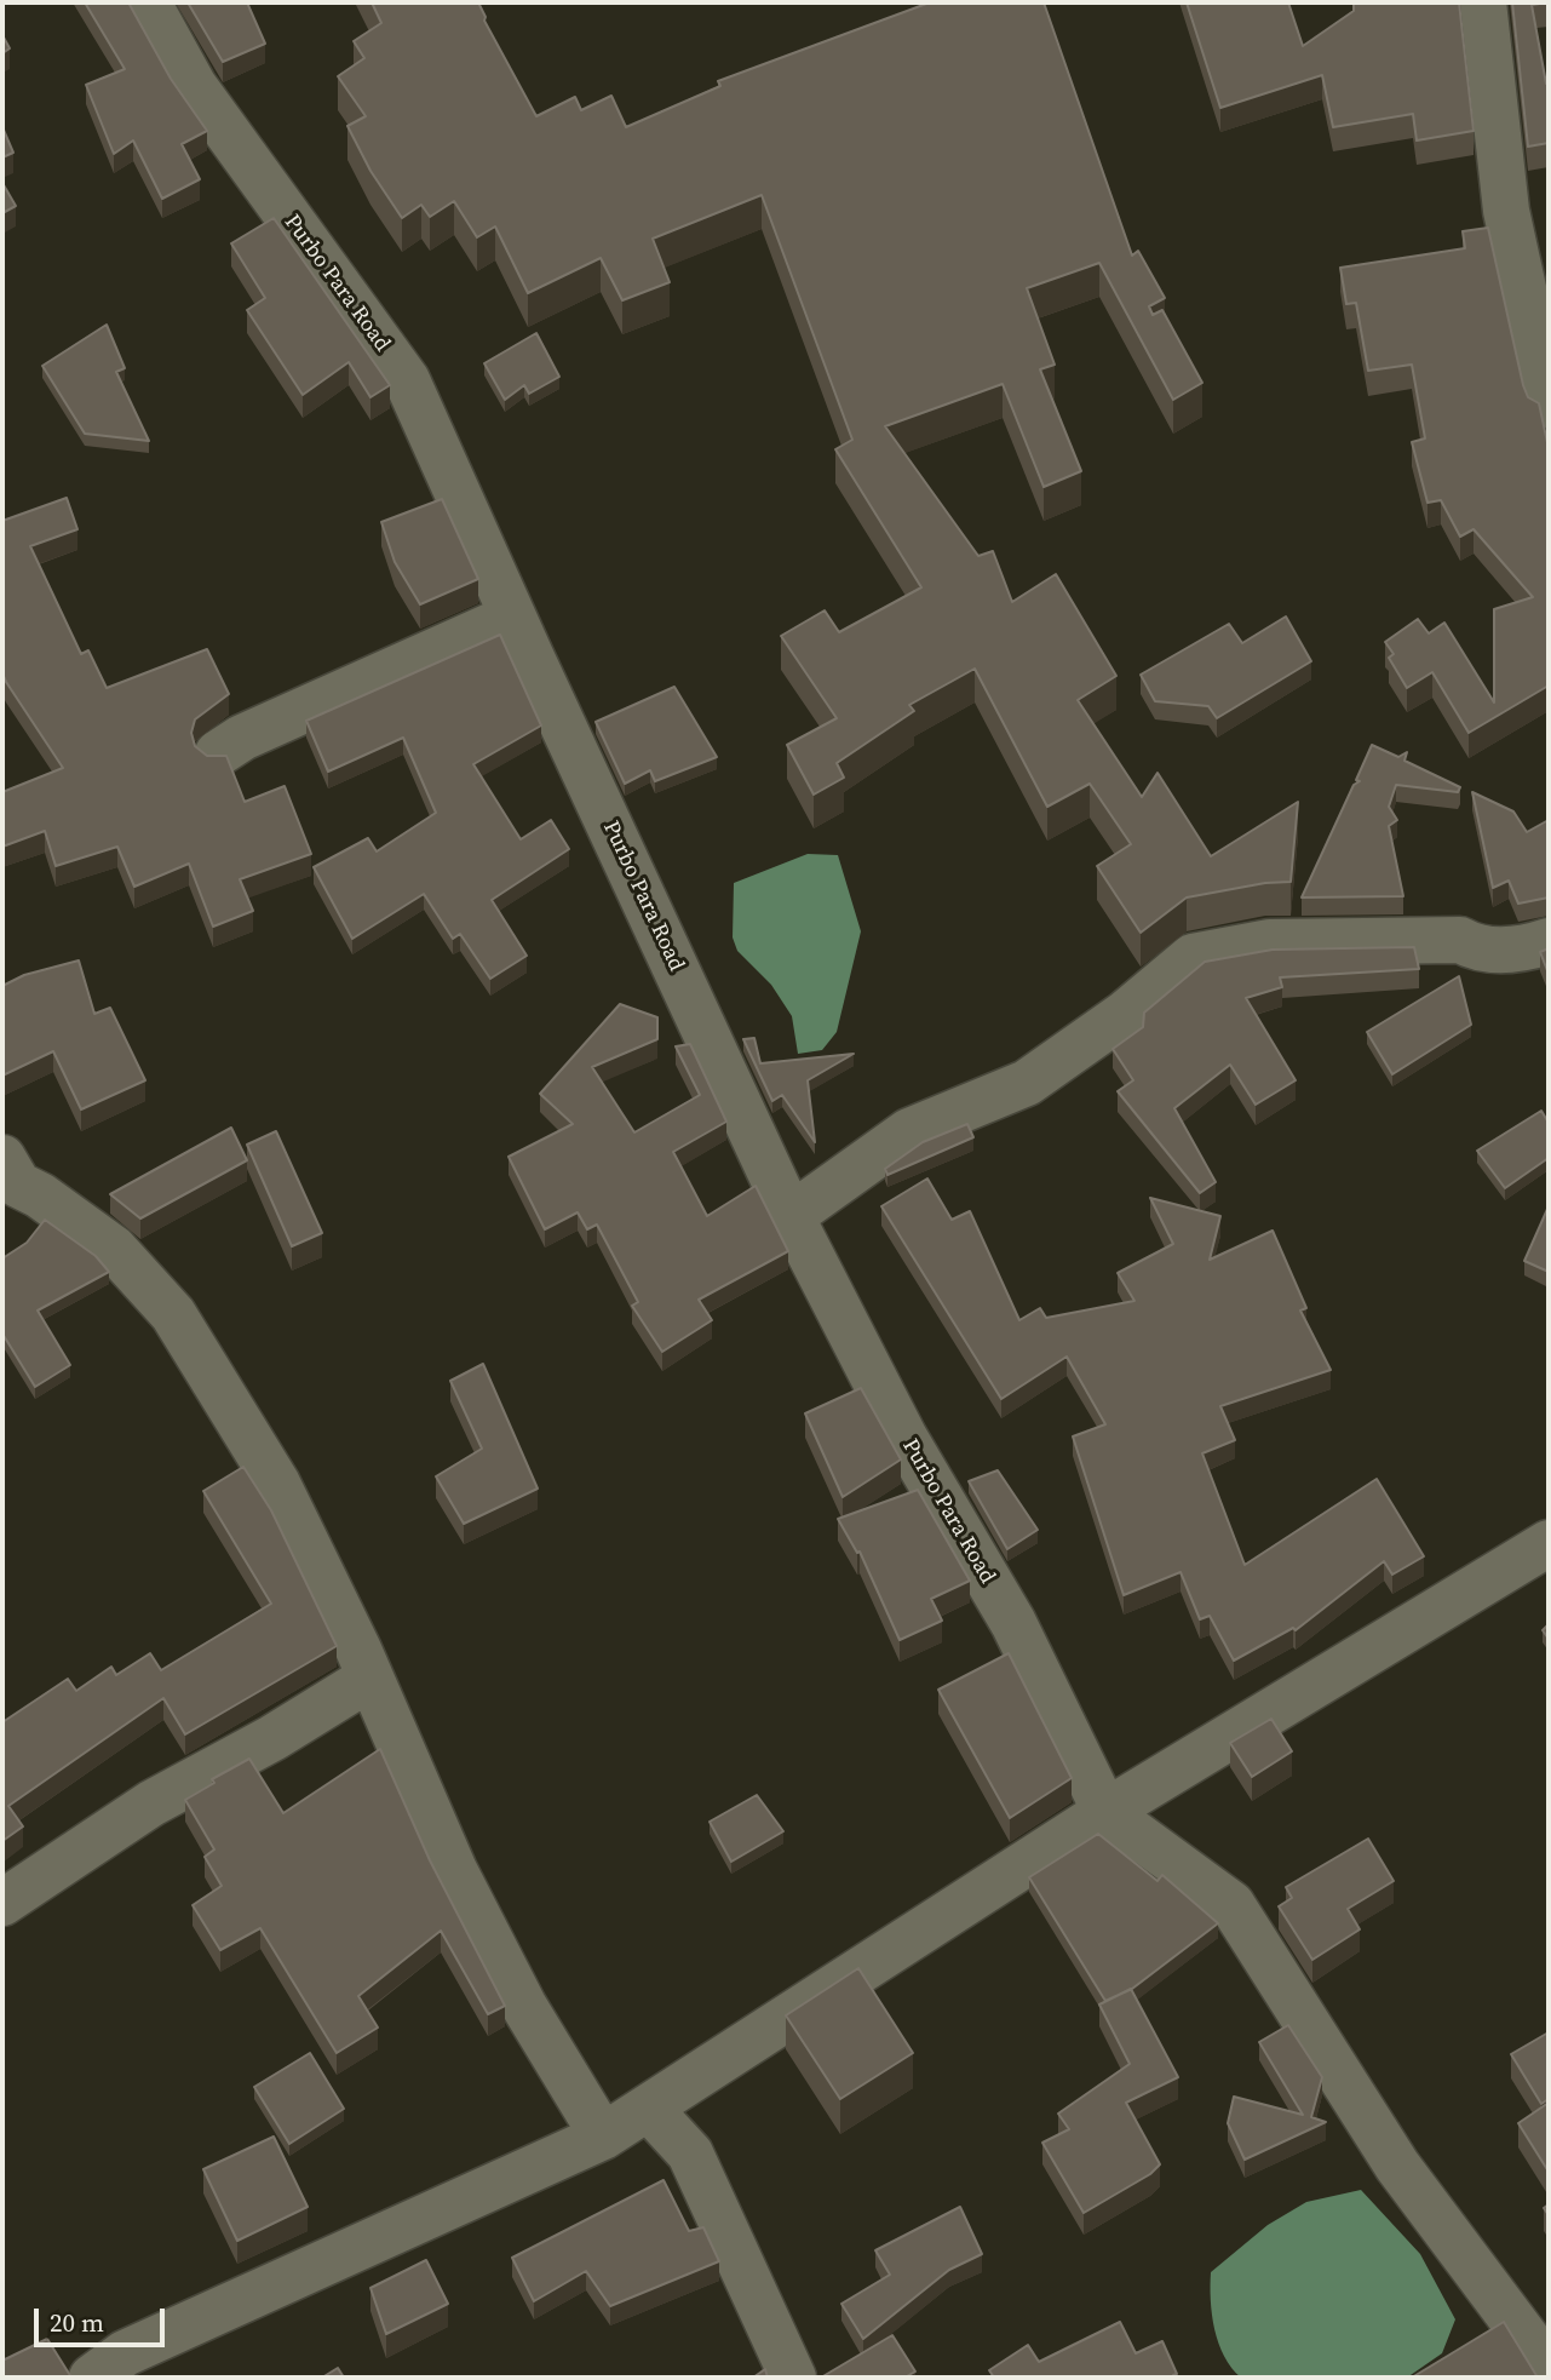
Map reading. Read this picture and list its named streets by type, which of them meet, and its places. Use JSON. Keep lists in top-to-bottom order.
{
  "streets": {
    "street": ["Purbo Para Road"]
  },
  "scale_bar": "20 m"
}
